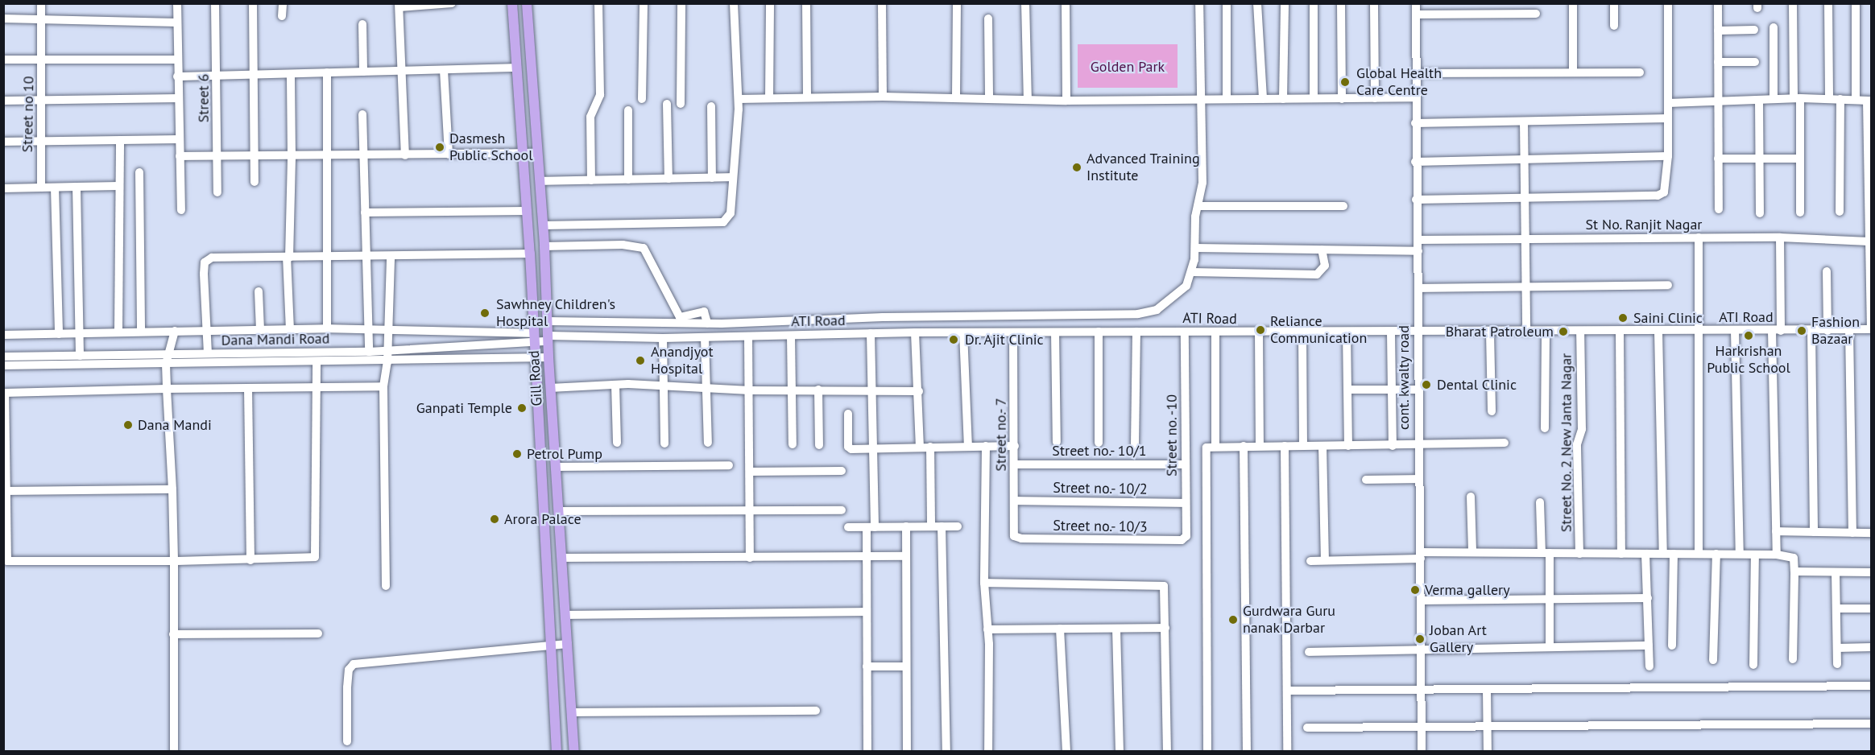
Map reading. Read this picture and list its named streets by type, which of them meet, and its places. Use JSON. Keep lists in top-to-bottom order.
{
  "streets": {
    "main road": ["Gill Road"],
    "street": [
      "Street 6",
      "Street no 10",
      "St No. Ranjit Nagar",
      "ATI Road",
      "Dana Mandi Road",
      "cont. kwalty road",
      "Street no.- 7",
      "Street no. -10",
      "Street No. 2 New Janta Nagar",
      "Street no.- 10/1",
      "Street no.- 10/2",
      "Street no.- 10/3"
    ]
  },
  "crossings": [
    ["St No. Ranjit Nagar", "cont. kwalty road"],
    ["ATI Road", "Dana Mandi Road"],
    ["ATI Road", "cont. kwalty road"],
    ["ATI Road", "Gill Road"],
    ["ATI Road", "Street no.- 7"],
    ["ATI Road", "Street no. -10"],
    ["ATI Road", "Street No. 2 New Janta Nagar"],
    ["Dana Mandi Road", "Gill Road"],
    ["Street no.- 7", "Street no.- 10/1"],
    ["Street no.- 7", "Street no.- 10/2"],
    ["Street no.- 7", "Street no.- 10/3"],
    ["Street no. -10", "Street no.- 10/1"],
    ["Street no. -10", "Street no.- 10/2"],
    ["Street no. -10", "Street no.- 10/3"]
  ],
  "parks": ["Golden Park"],
  "places": [
    "Global Health Care Centre",
    "Dasmesh Public School",
    "Advanced Training Institute",
    "Sawhney Children's Hospital",
    "Saini Clinic",
    "Reliance Communication",
    "Fashion Bazaar",
    "Bharat Patroleum",
    "Harkrishan Public School",
    "Dr. Ajit Clinic",
    "Anandjyot Hospital",
    "Dental Clinic",
    "Ganpati Temple",
    "Dana Mandi",
    "Petrol Pump",
    "Arora Palace",
    "Verma gallery",
    "Gurdwara Guru nanak Darbar",
    "Joban Art Gallery"
  ]
}
